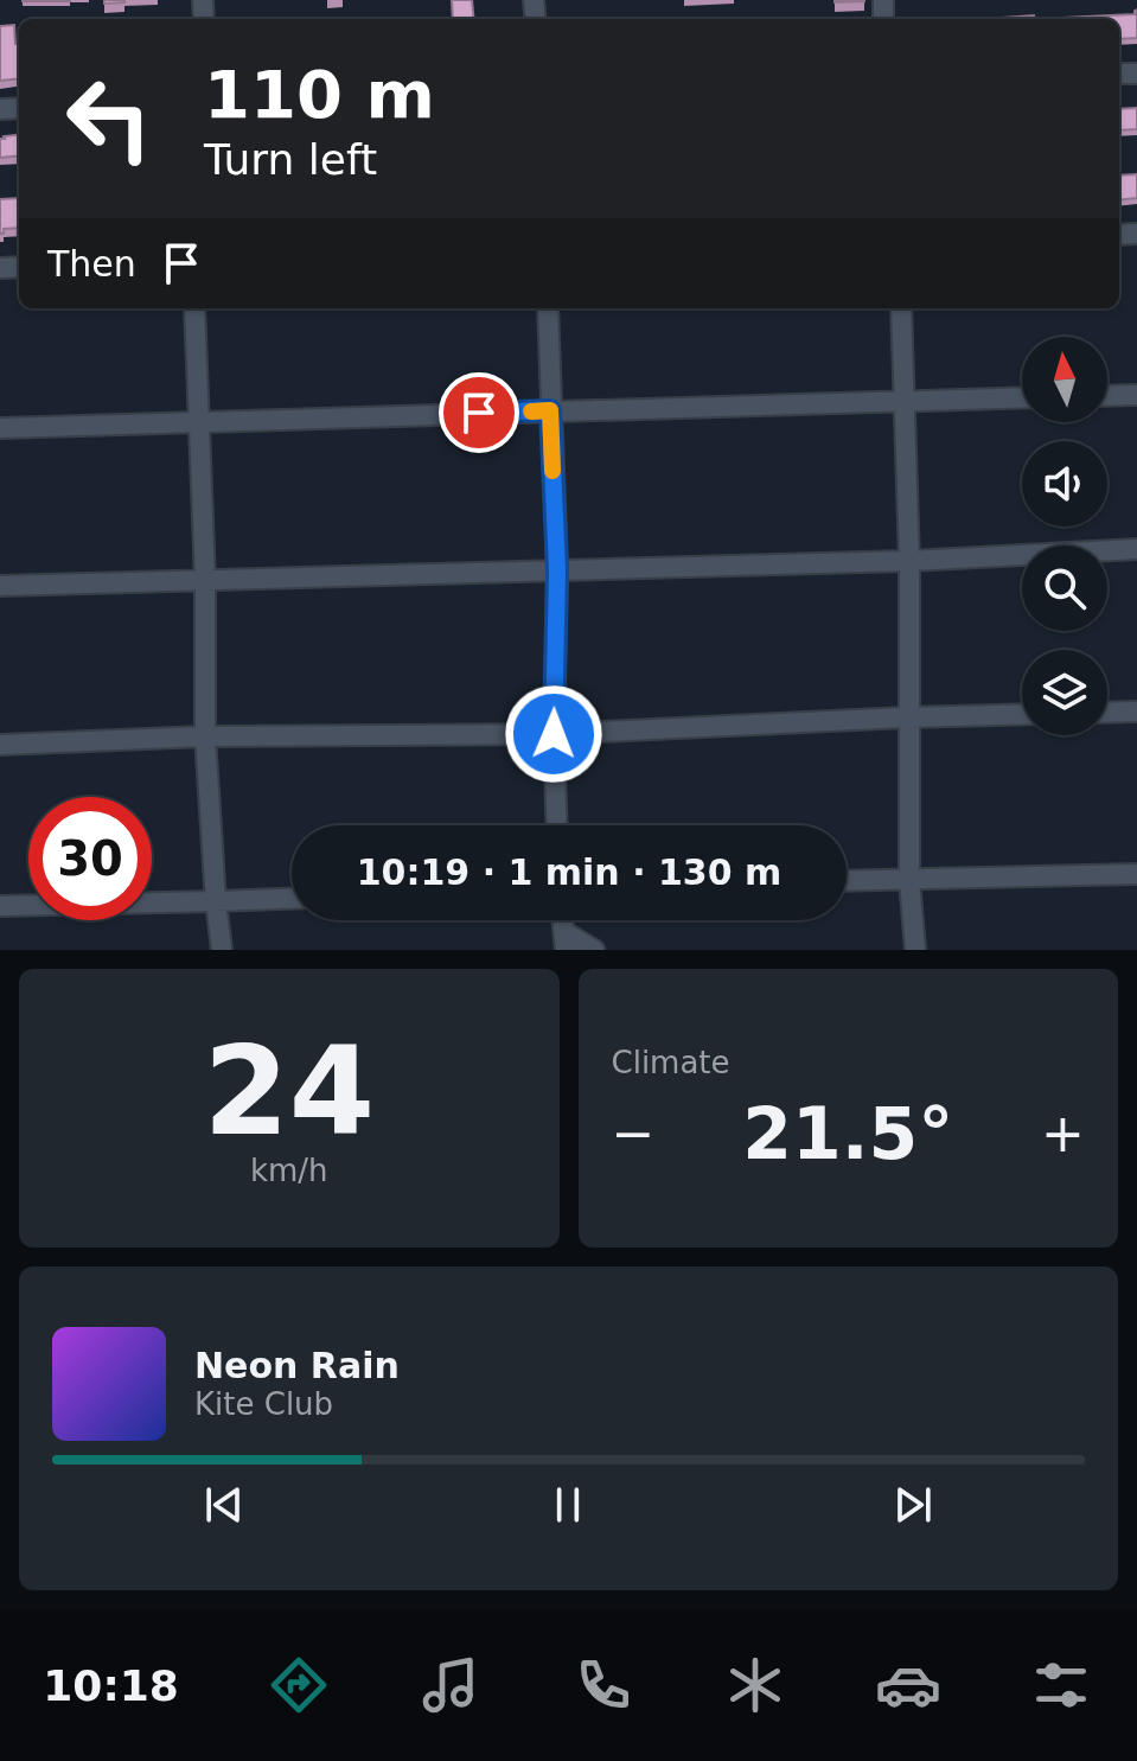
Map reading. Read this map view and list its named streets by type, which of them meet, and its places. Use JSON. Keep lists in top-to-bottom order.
{
  "north": "top",
  "page": {
    "turn": ["110 m", "Turn left"],
    "then": "Then",
    "limit": "30",
    "trip": "10:19 · 1 min · 130 m",
    "tile": [
      ["24", "km/h"],
      "Climate"
    ],
    "heat": ["−", "21.5°", "+"],
    "song": ["Neon Rain", "Kite Club"],
    "tabs": "10:18"
  }
}
